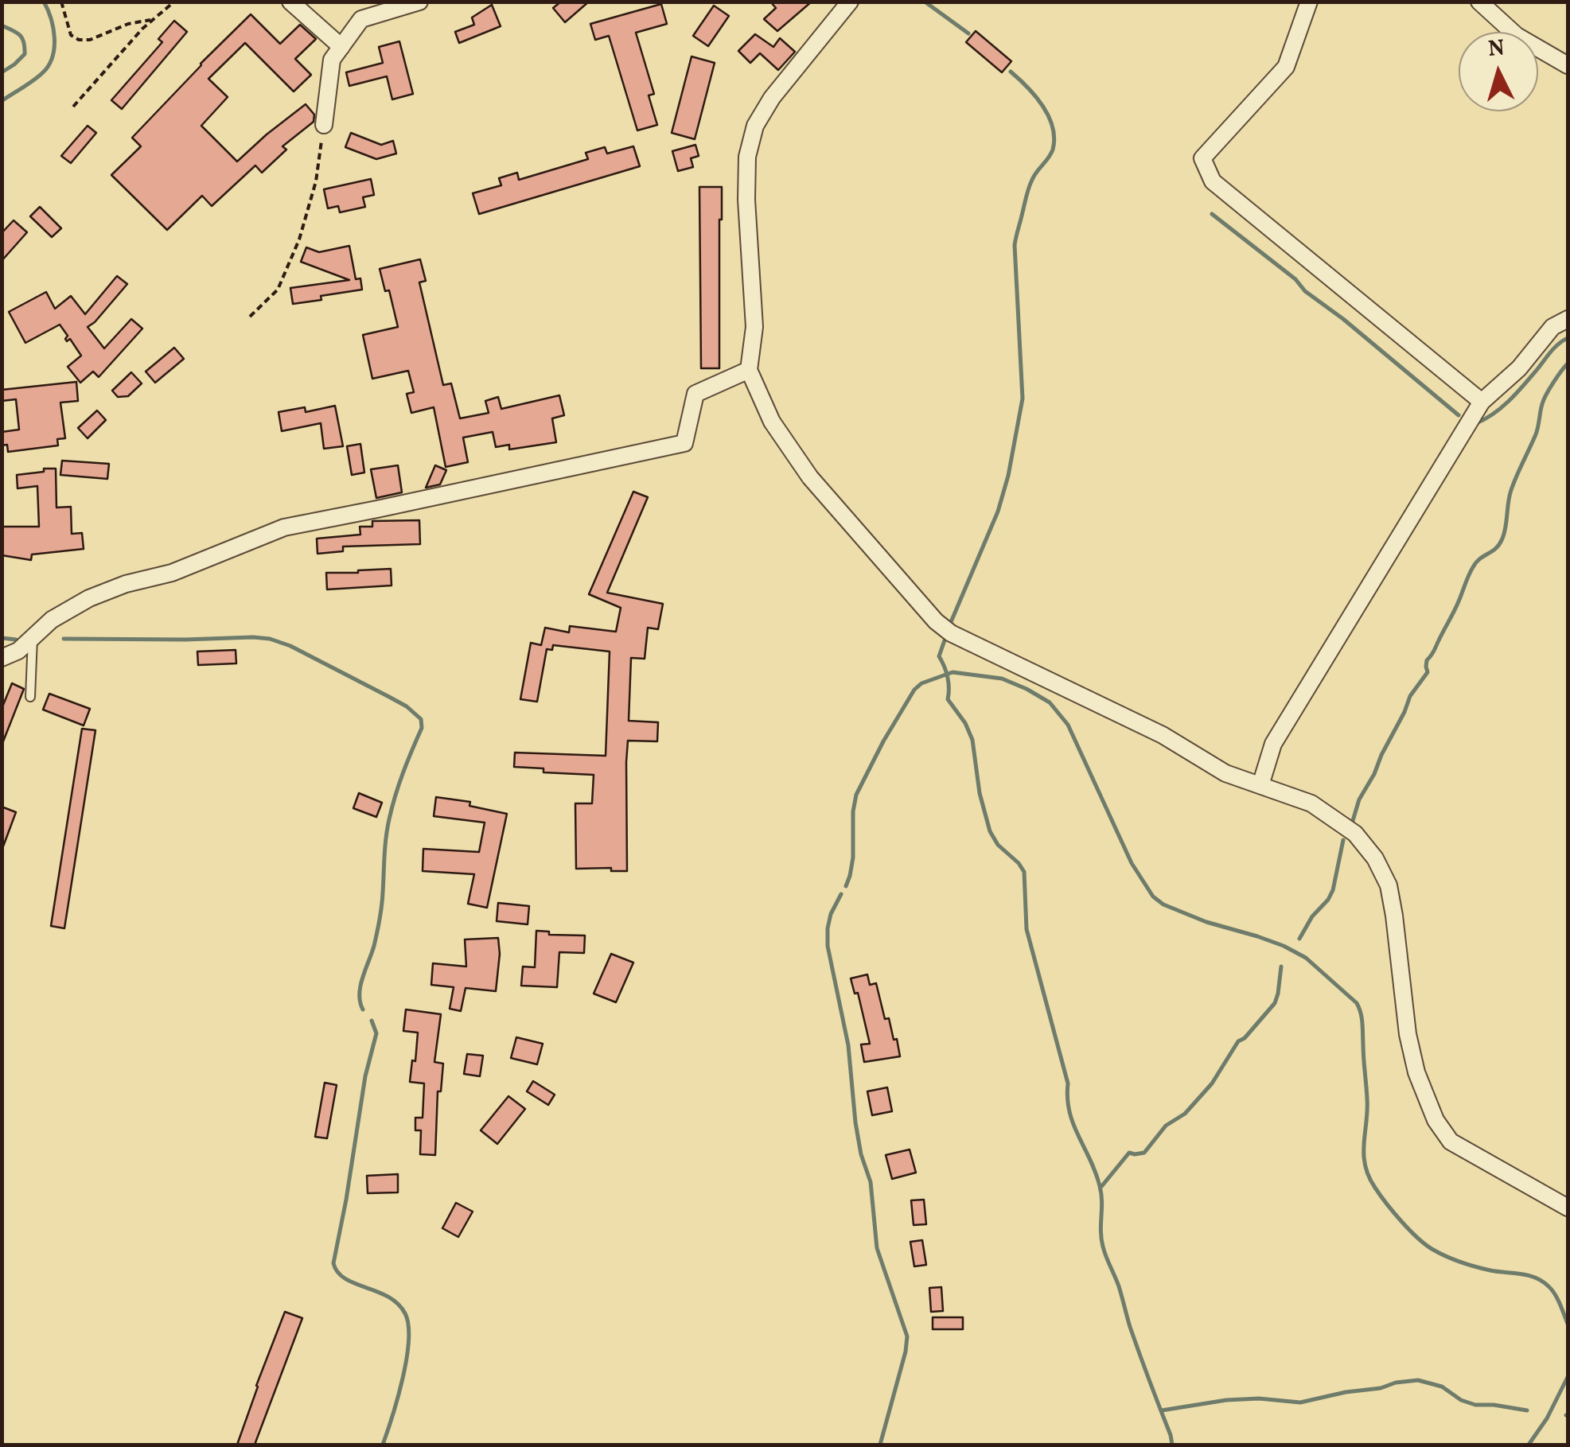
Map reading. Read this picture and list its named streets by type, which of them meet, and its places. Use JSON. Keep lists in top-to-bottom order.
{
  "north": "top"
}
